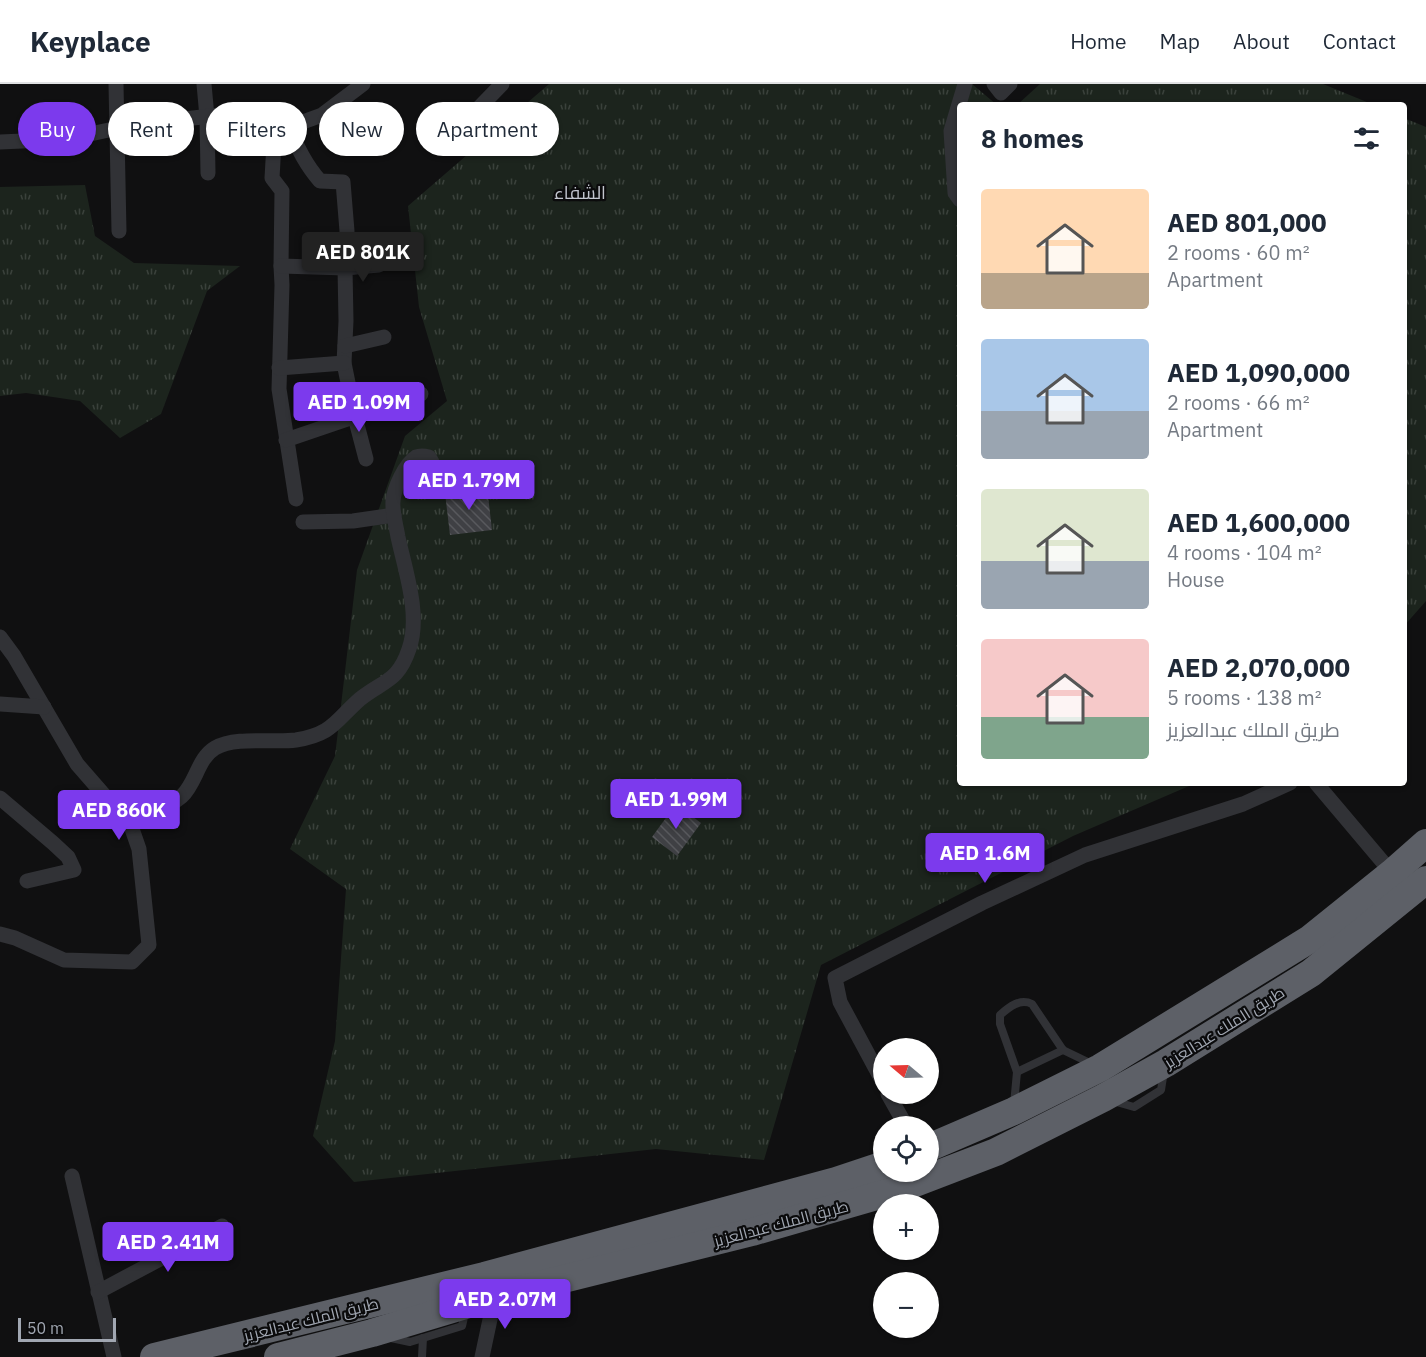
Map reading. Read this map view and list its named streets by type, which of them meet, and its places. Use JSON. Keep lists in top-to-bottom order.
{
  "streets": {
    "highway": ["طريق الملك عبدالعزيز"]
  },
  "districts": ["الشفاء"],
  "scale_bar": "50 m",
  "north": "left",
  "page": {
    "header": "Keyplace",
    "nav": [
      "Home",
      "Map",
      "About",
      "Contact"
    ],
    "chip": [
      "Buy",
      "Rent",
      "Filters",
      "New",
      "Apartment"
    ],
    "heading": "8 homes",
    "list": [
      {
        "name": "AED 801,000",
        "note": "2 rooms · 60 m² · Apartment"
      },
      {
        "name": "AED 1,090,000",
        "note": "2 rooms · 66 m² · Apartment"
      },
      {
        "name": "AED 1,600,000",
        "note": "4 rooms · 104 m² · House"
      },
      {
        "name": "AED 2,070,000",
        "note": "5 rooms · 138 m² · طريق الملك عبدالعزيز"
      }
    ],
    "price": [
      "AED 801K",
      "AED 1.09M",
      "AED 1.79M",
      "AED 1.99M",
      "AED 860K",
      "AED 1.6M",
      "AED 2.41M",
      "AED 2.07M"
    ],
    "map_buttons": ["+", "−"],
    "scale": "50 m"
  }
}
